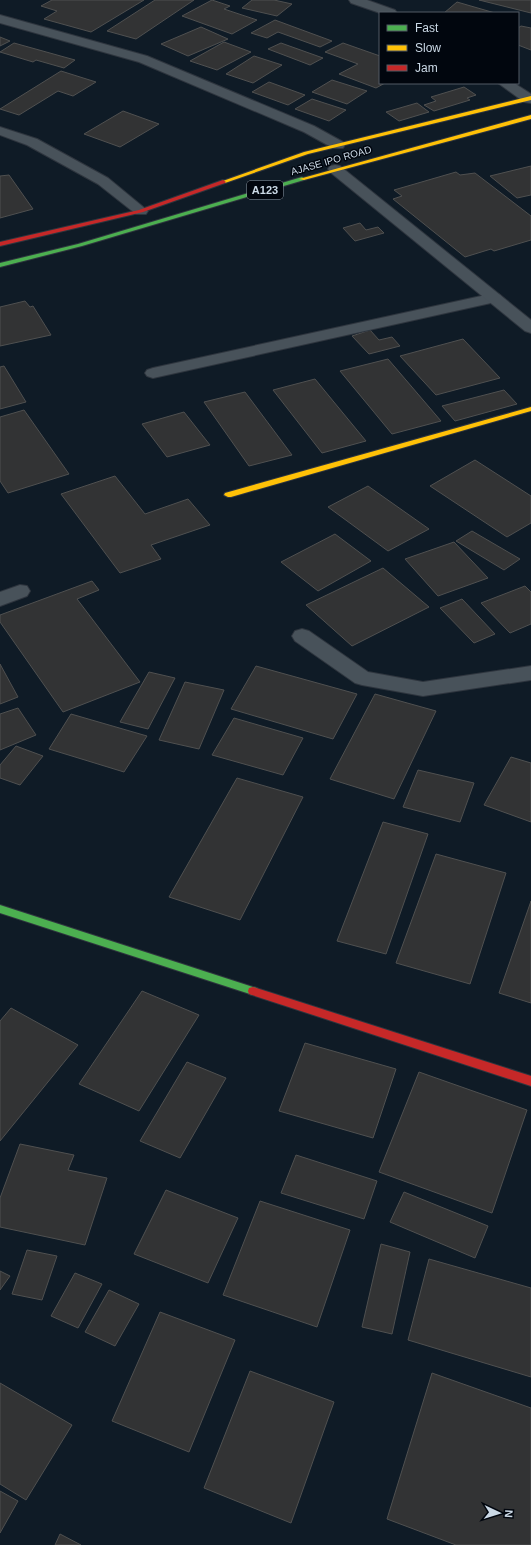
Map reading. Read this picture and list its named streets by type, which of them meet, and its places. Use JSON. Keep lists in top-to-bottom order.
{
  "streets": {
    "main road": ["AJASE IPO ROAD", "A123"]
  },
  "legend": ["Fast", "Slow", "Jam"],
  "north": "right"
}
